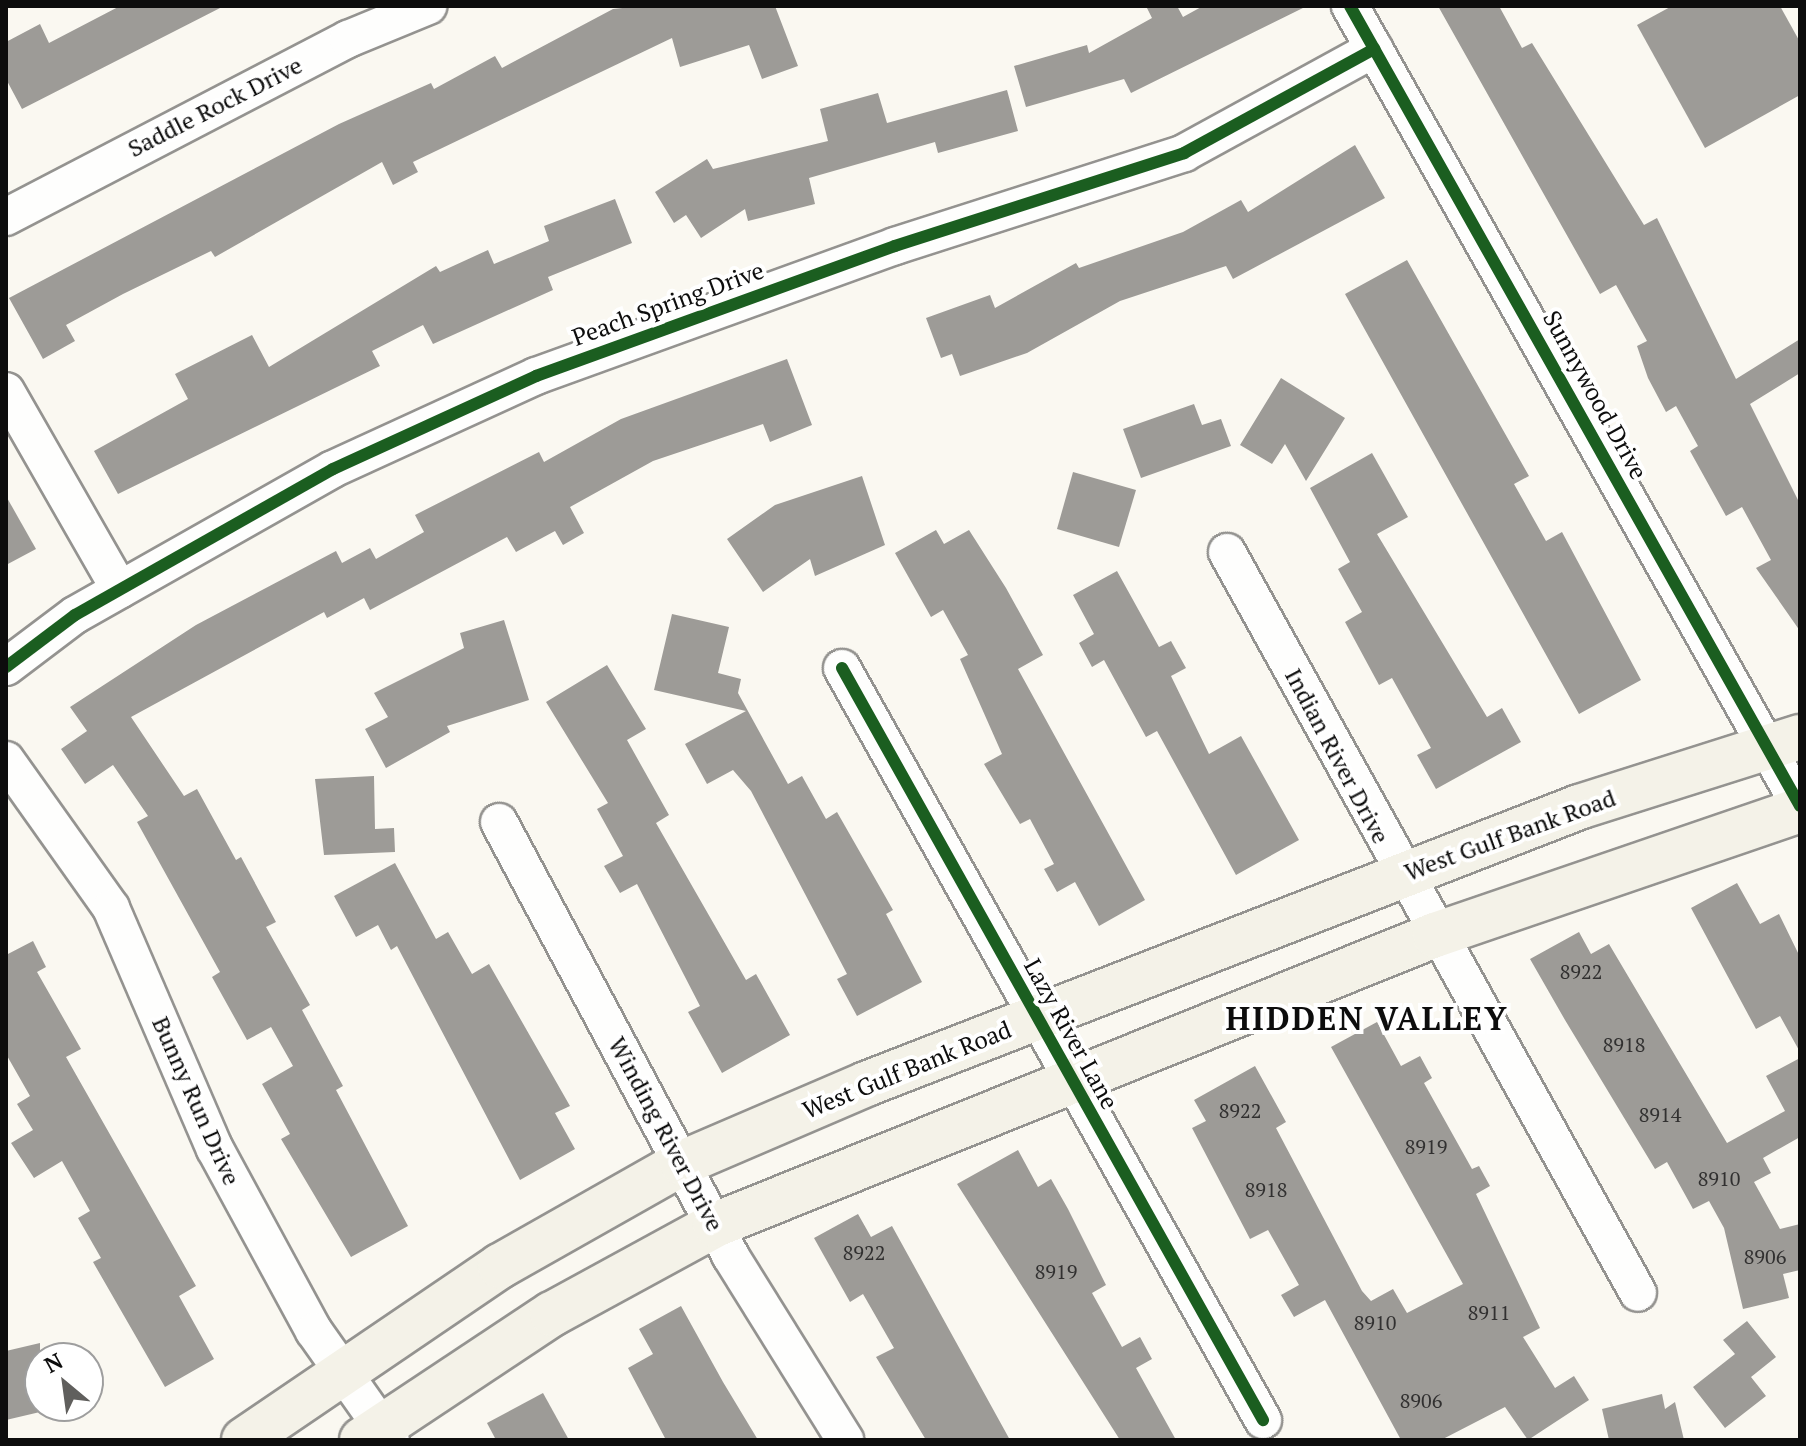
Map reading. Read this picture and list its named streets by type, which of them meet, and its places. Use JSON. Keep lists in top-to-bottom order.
{
  "streets": {
    "main road": ["West Gulf Bank Road"],
    "street": [
      "Saddle Rock Drive",
      "Peach Spring Drive",
      "Sunnywood Drive",
      "Indian River Drive",
      "Lazy River Lane",
      "Bunny Run Drive",
      "Winding River Drive"
    ]
  },
  "crossings": [
    ["Peach Spring Drive", "Sunnywood Drive"],
    ["Sunnywood Drive", "West Gulf Bank Road"],
    ["Indian River Drive", "West Gulf Bank Road"],
    ["West Gulf Bank Road", "Lazy River Lane"],
    ["West Gulf Bank Road", "Bunny Run Drive"],
    ["West Gulf Bank Road", "Winding River Drive"]
  ],
  "districts": ["HIDDEN VALLEY"],
  "house_numbers": [
    "8922",
    "8918",
    "8922",
    "8914",
    "8919",
    "8910",
    "8918",
    "8922",
    "8906",
    "8919",
    "8911",
    "8910",
    "8906"
  ],
  "north": "top left"
}
